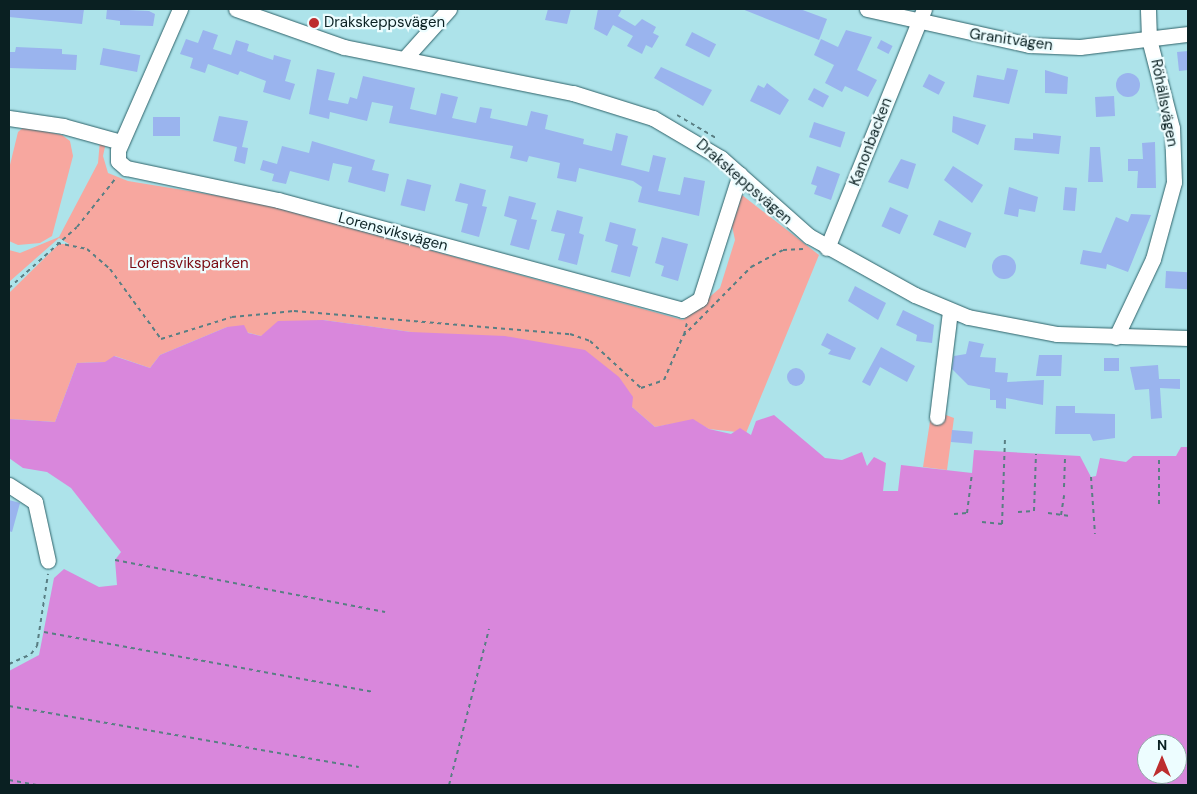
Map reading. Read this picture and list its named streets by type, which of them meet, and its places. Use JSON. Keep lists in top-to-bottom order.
{
  "streets": {
    "street": [
      "Granitvägen",
      "Röhällsvägen",
      "Kanonbacken",
      "Drakskeppsvägen",
      "Lorensviksvägen"
    ]
  },
  "crossings": [
    ["Granitvägen", "Röhällsvägen"],
    ["Granitvägen", "Kanonbacken"],
    ["Röhällsvägen", "Drakskeppsvägen"],
    ["Kanonbacken", "Drakskeppsvägen"],
    ["Drakskeppsvägen", "Lorensviksvägen"]
  ],
  "parks": ["Lorensviksparken"],
  "places": ["Drakskeppsvägen"],
  "north": "top"
}
